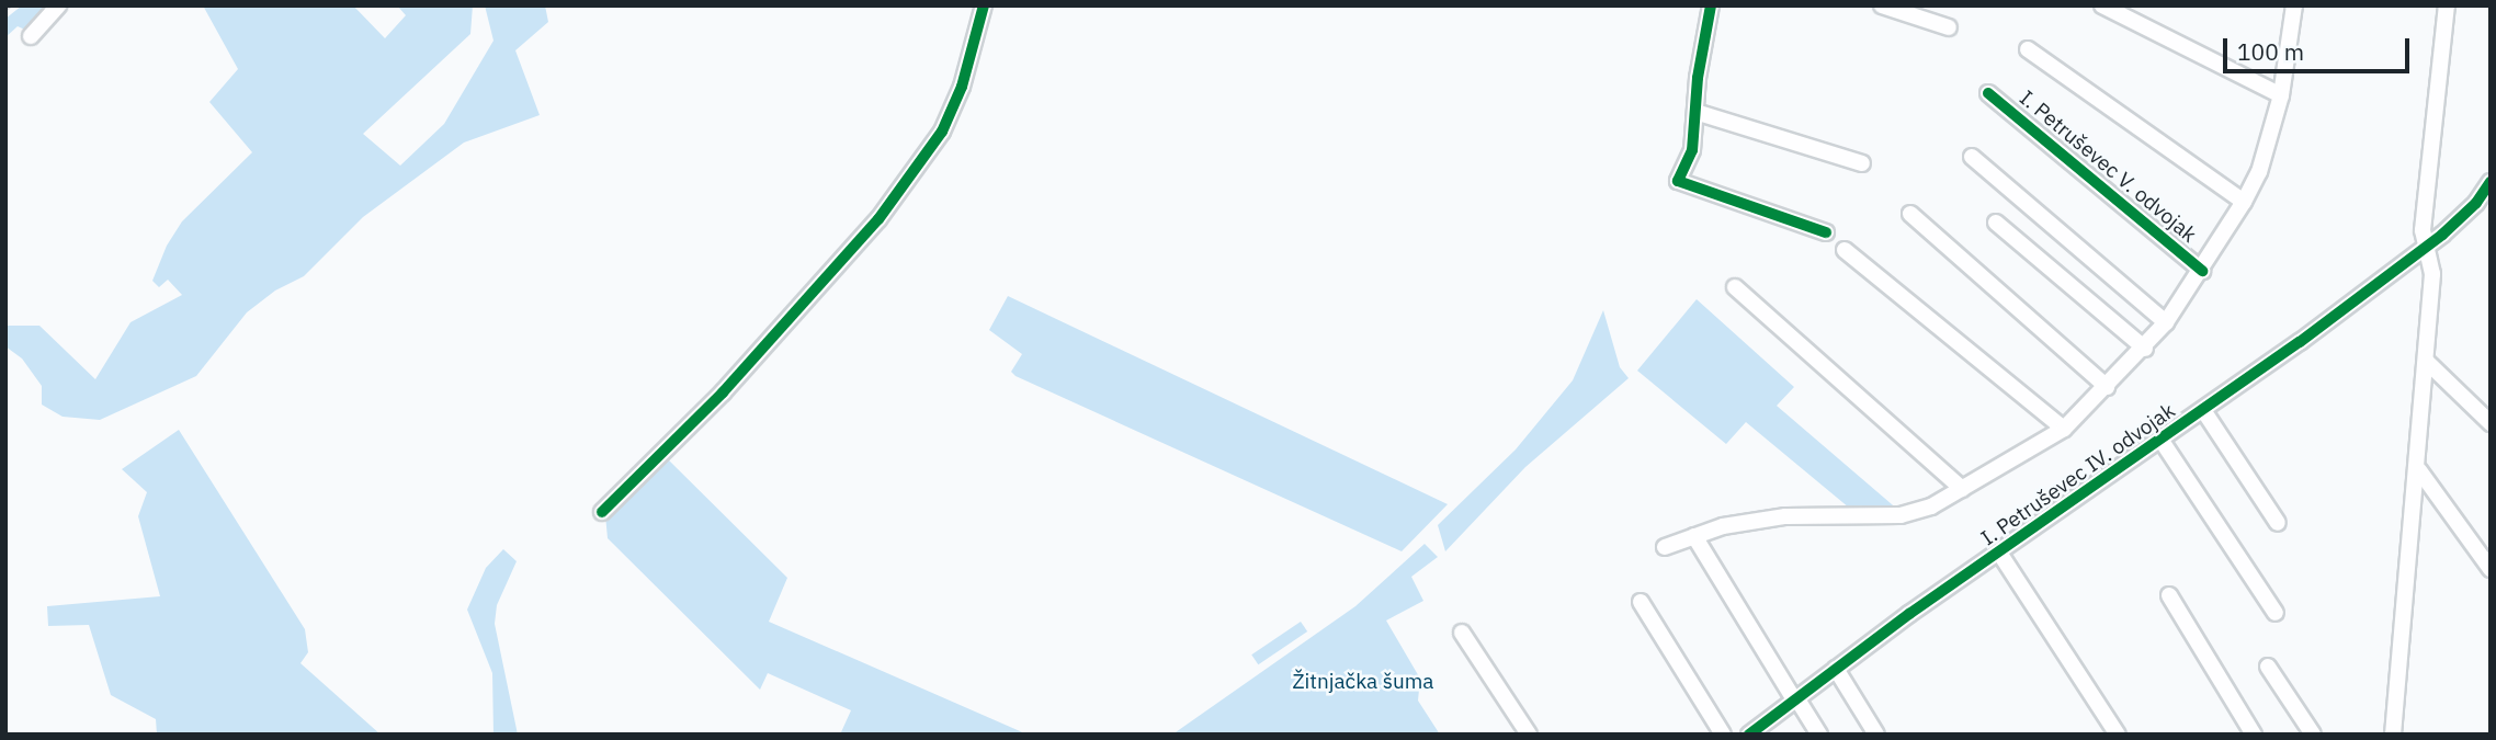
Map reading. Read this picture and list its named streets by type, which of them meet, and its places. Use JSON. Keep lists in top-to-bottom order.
{
  "streets": {
    "street": ["I. Petruševec V. odvojak", "I. Petruševec IV. odvojak"]
  },
  "parks": ["Žitnjačka šuma"],
  "scale_bar": "100 m"
}
